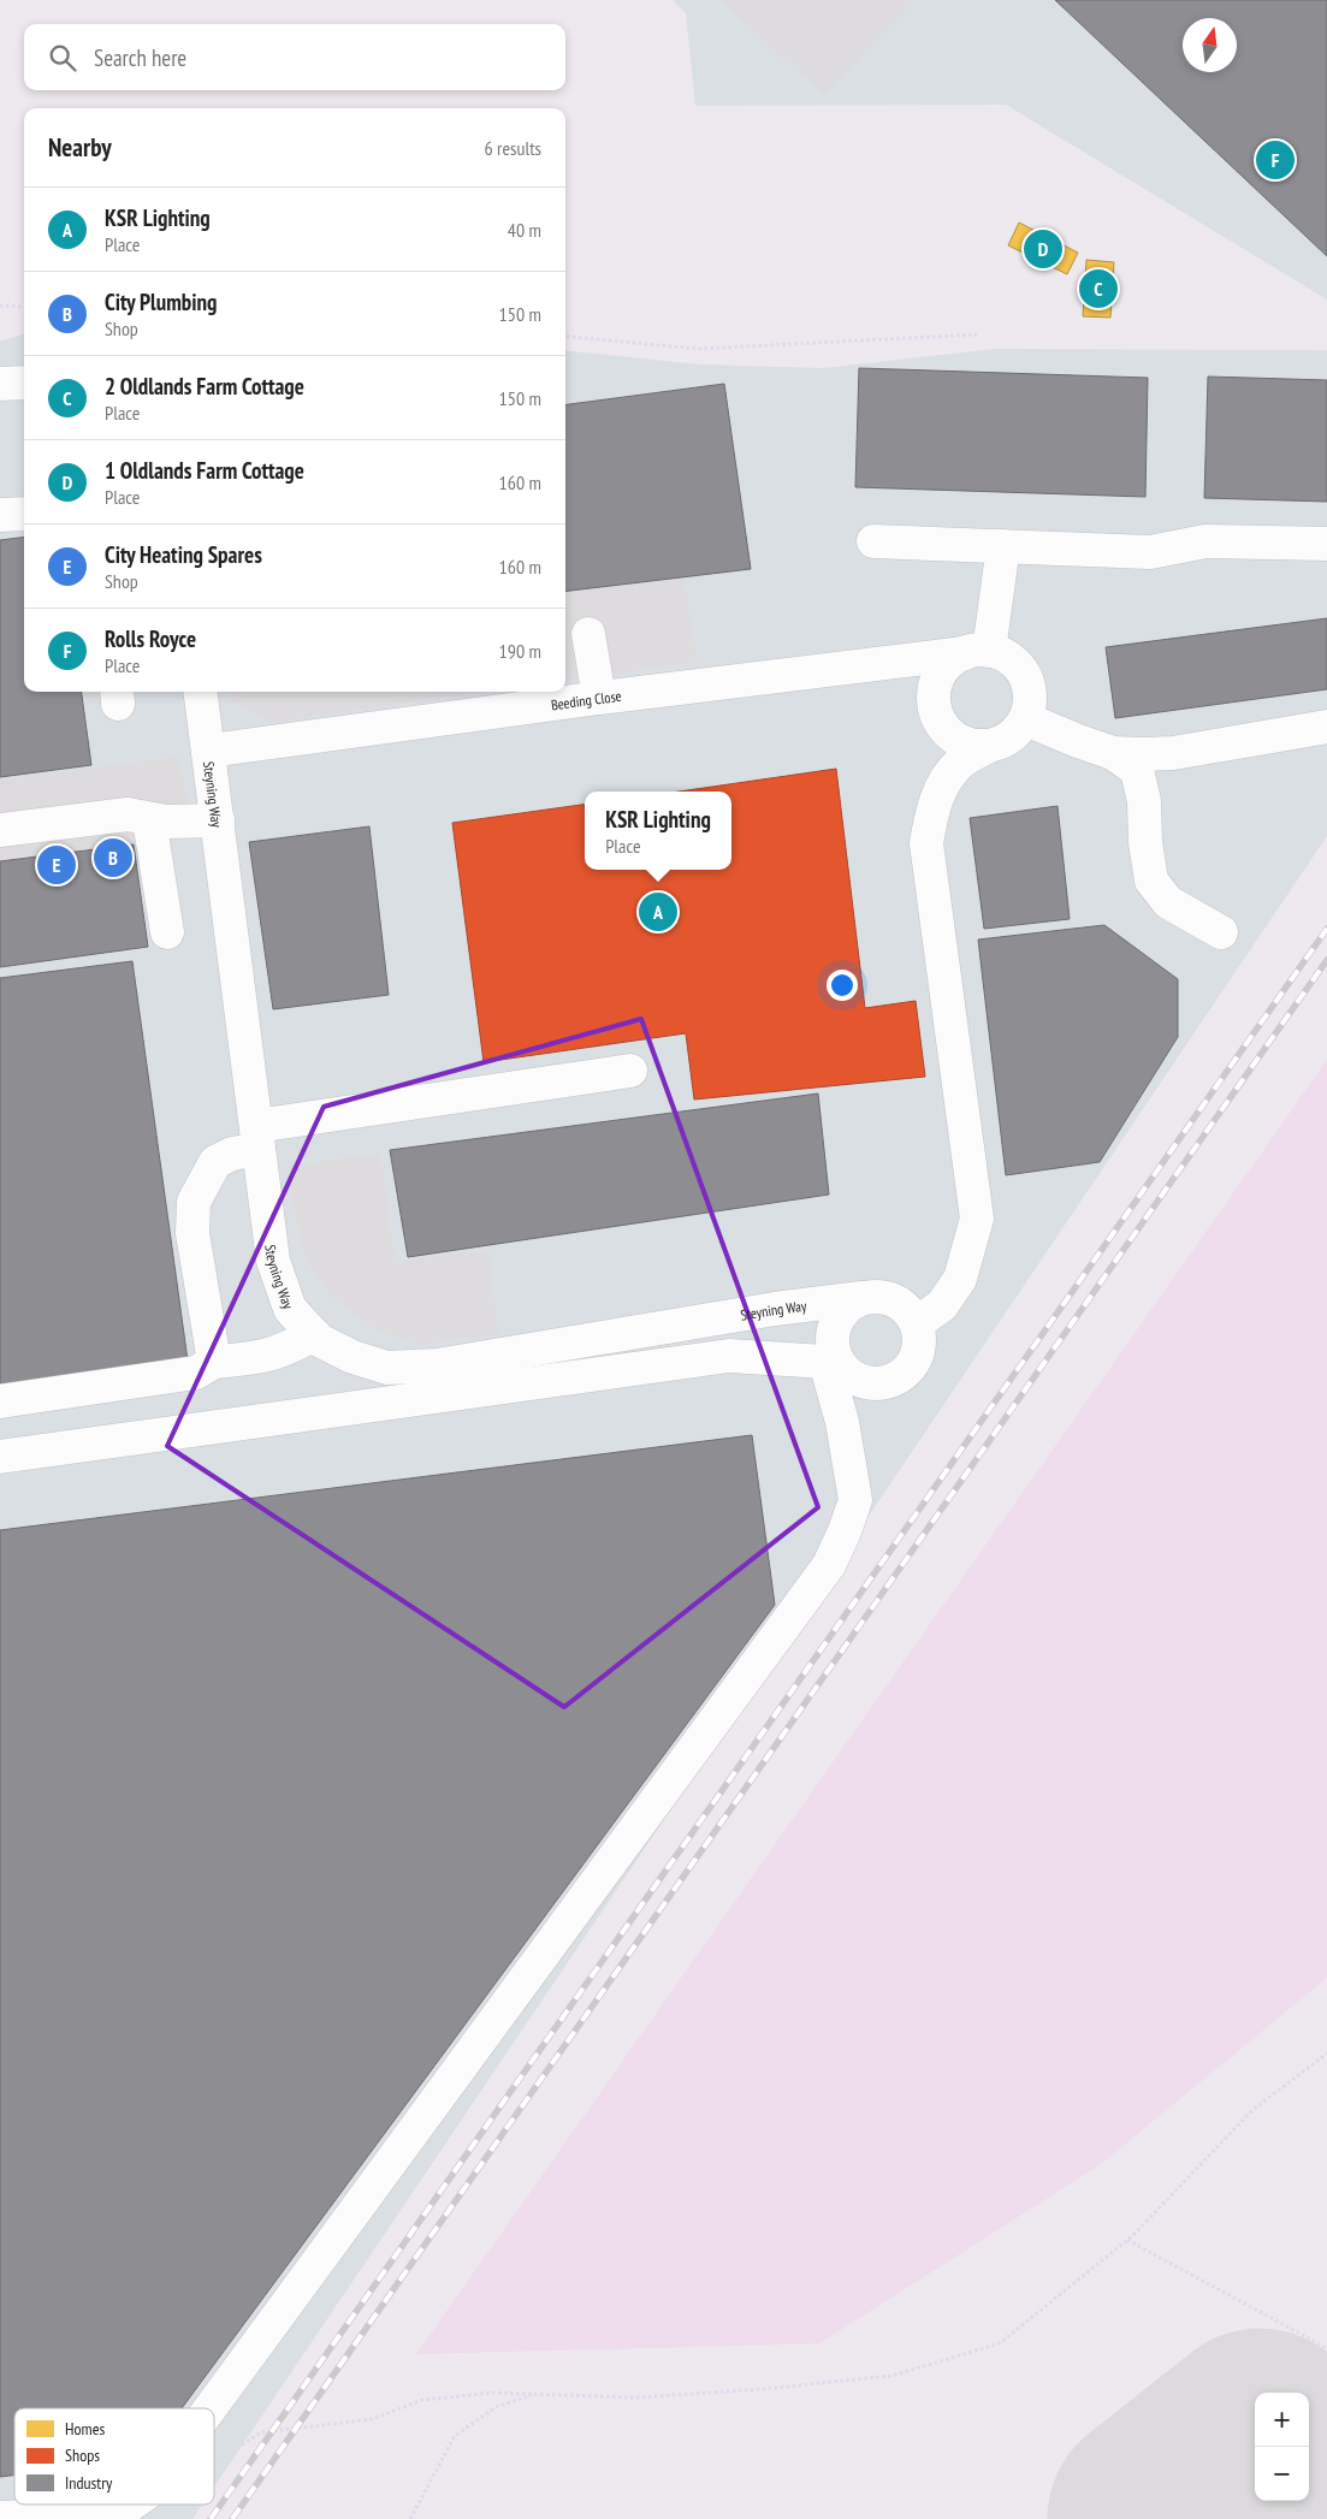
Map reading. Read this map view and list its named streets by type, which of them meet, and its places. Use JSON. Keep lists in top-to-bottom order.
{
  "streets": {
    "lane": ["Beeding Close", "Steyning Way"]
  },
  "crossings": [
    ["Beeding Close", "Steyning Way"]
  ],
  "legend": ["Homes", "Shops", "Industry"],
  "north": "top",
  "page": {
    "search": "Search here",
    "heading": ["Nearby", "6 results"],
    "pins": [
      "F",
      "D",
      "C",
      "B",
      "E",
      "A"
    ],
    "list": [
      {
        "mark": "A",
        "name": "KSR Lighting",
        "note": "Place",
        "value": "40 m"
      },
      {
        "mark": "B",
        "name": "City Plumbing",
        "note": "Shop",
        "value": "150 m"
      },
      {
        "mark": "C",
        "name": "2 Oldlands Farm Cottage",
        "note": "Place",
        "value": "150 m"
      },
      {
        "mark": "D",
        "name": "1 Oldlands Farm Cottage",
        "note": "Place",
        "value": "160 m"
      },
      {
        "mark": "E",
        "name": "City Heating Spares",
        "note": "Shop",
        "value": "160 m"
      },
      {
        "mark": "F",
        "name": "Rolls Royce",
        "note": "Place",
        "value": "190 m"
      }
    ],
    "popup": ["KSR Lighting", "Place"],
    "map_buttons": ["+", "−"]
  }
}
